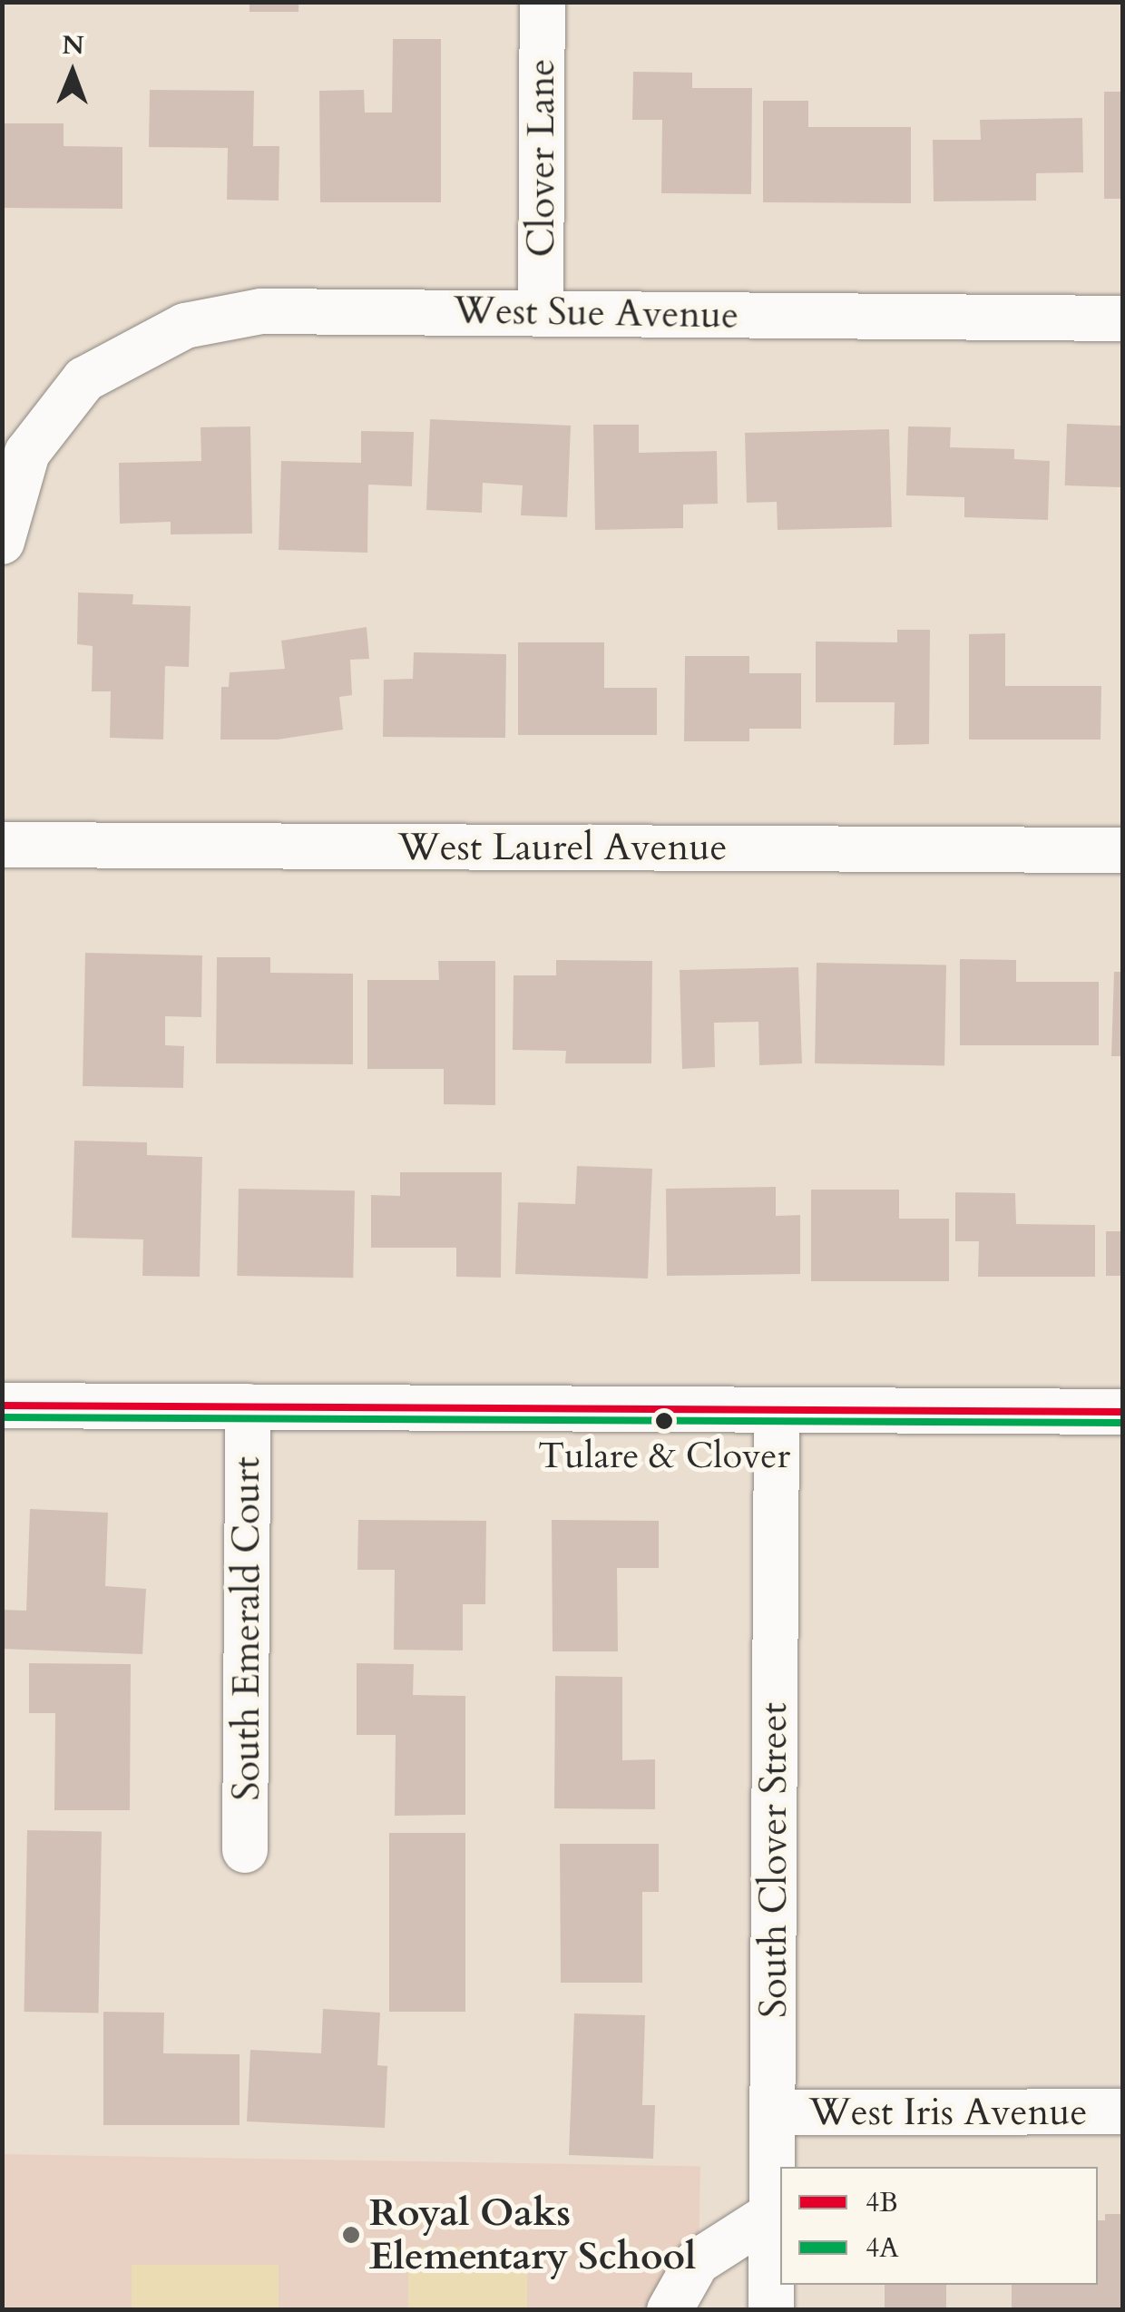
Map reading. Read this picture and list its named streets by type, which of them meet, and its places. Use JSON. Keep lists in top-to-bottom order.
{
  "streets": {
    "street": [
      "Clover Lane",
      "West Sue Avenue",
      "West Laurel Avenue",
      "South Emerald Court",
      "South Clover Street",
      "West Iris Avenue"
    ]
  },
  "crossings": [
    ["Clover Lane", "West Sue Avenue"],
    ["South Clover Street", "West Iris Avenue"]
  ],
  "places": ["Tulare & Clover", "Royal Oaks Elementary School"],
  "lines": ["transit line 4B", "transit line 4A"],
  "legend": ["4B", "4A"],
  "north": "top"
}
